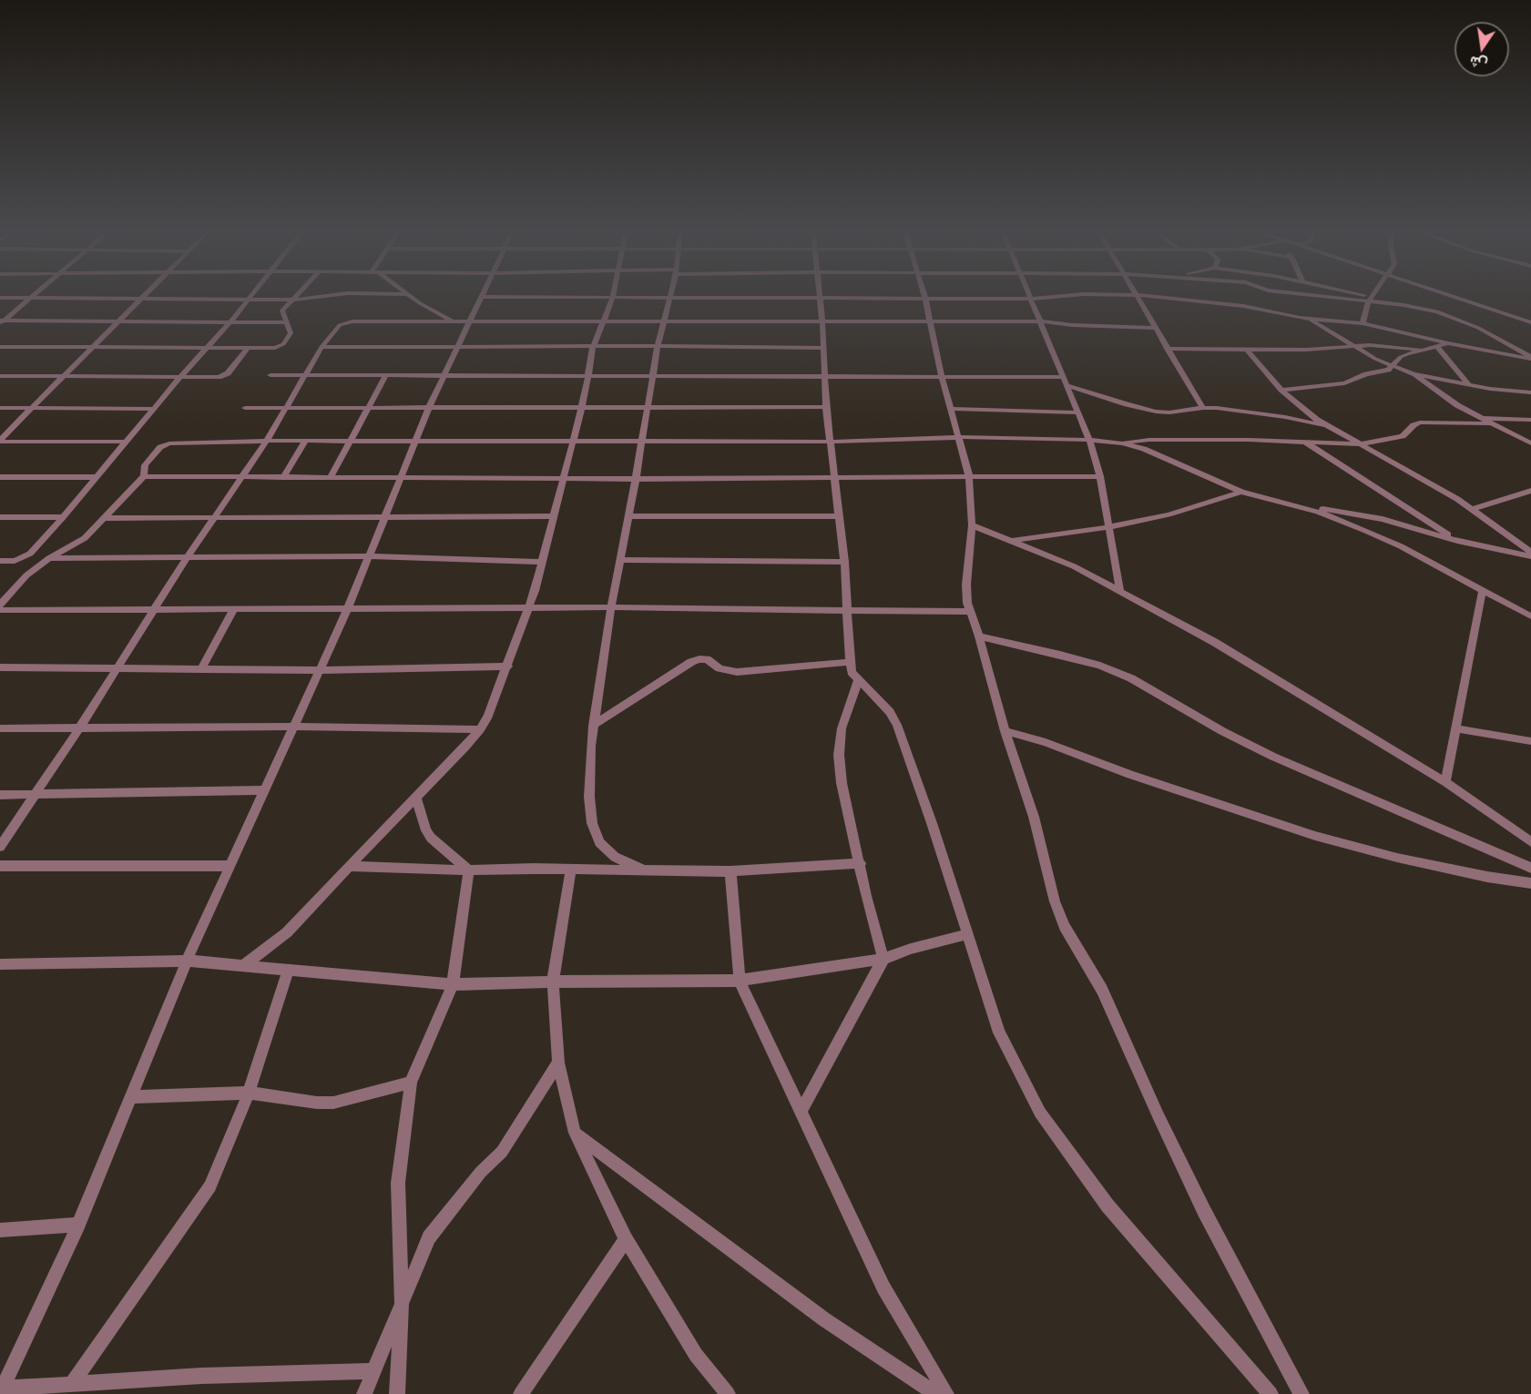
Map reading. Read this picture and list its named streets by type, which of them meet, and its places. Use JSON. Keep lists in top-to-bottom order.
{
  "north": "bottom"
}
